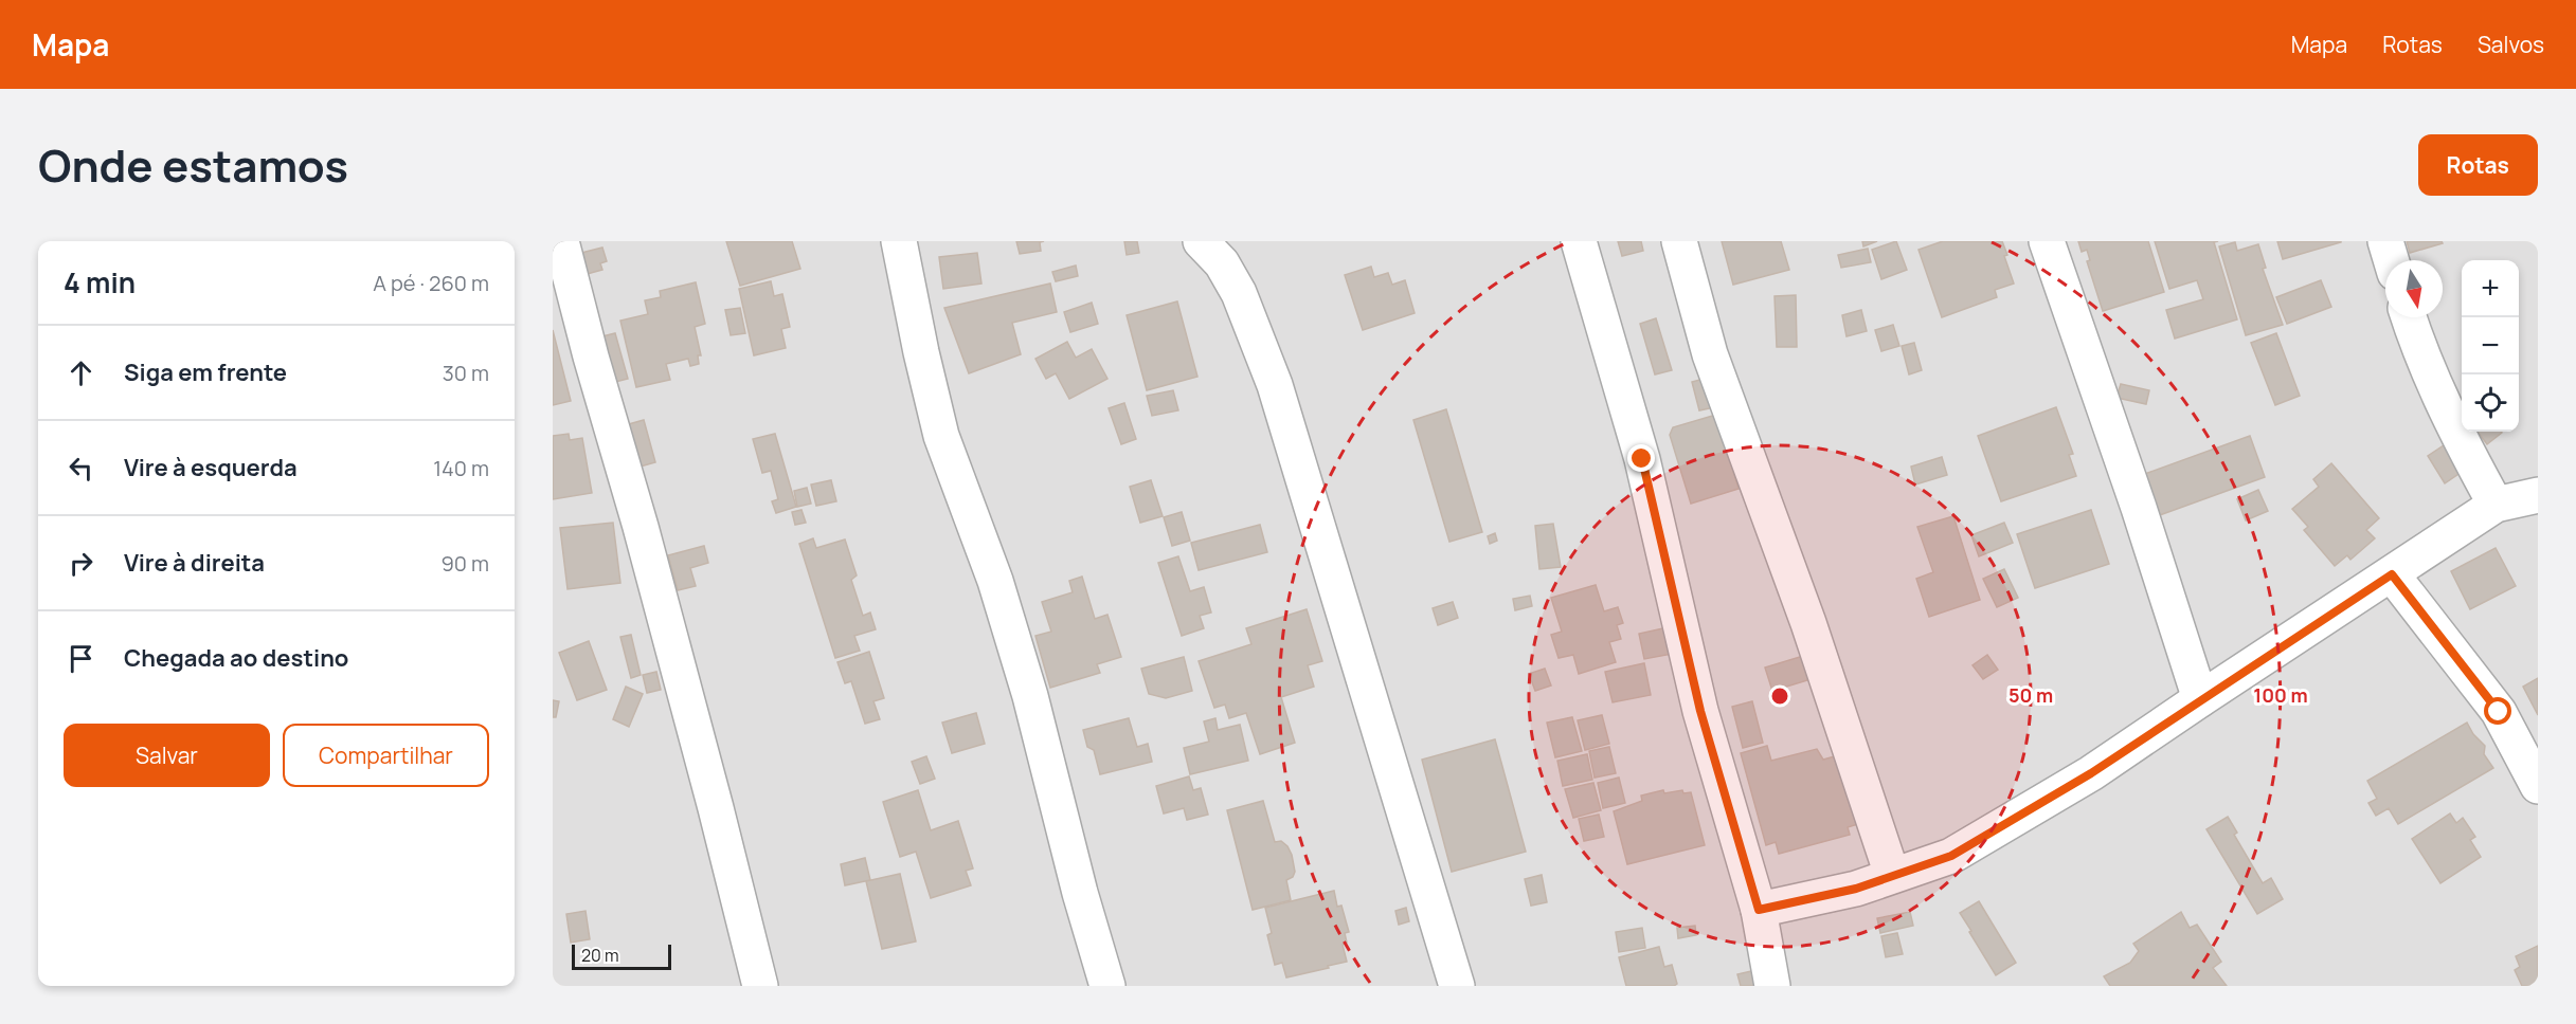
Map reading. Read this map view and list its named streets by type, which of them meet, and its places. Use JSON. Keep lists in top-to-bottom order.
{
  "scale_bar": "20 m",
  "north": "bottom",
  "page": {
    "header": "Mapa",
    "nav": ["Mapa", "Rotas", "Salvos"],
    "title": "Onde estamos",
    "buttons": [
      "Rotas",
      ["Salvar", "Compartilhar"]
    ],
    "heading": ["4 min", "A pé · 260 m"],
    "map_buttons": ["+", "−"],
    "list": [
      ["Siga em frente", "30 m"],
      ["Vire à esquerda", "140 m"],
      ["Vire à direita", "90 m"],
      "Chegada ao destino"
    ],
    "scale": "20 m"
  },
  "rings": ["50 m", "100 m"]
}
